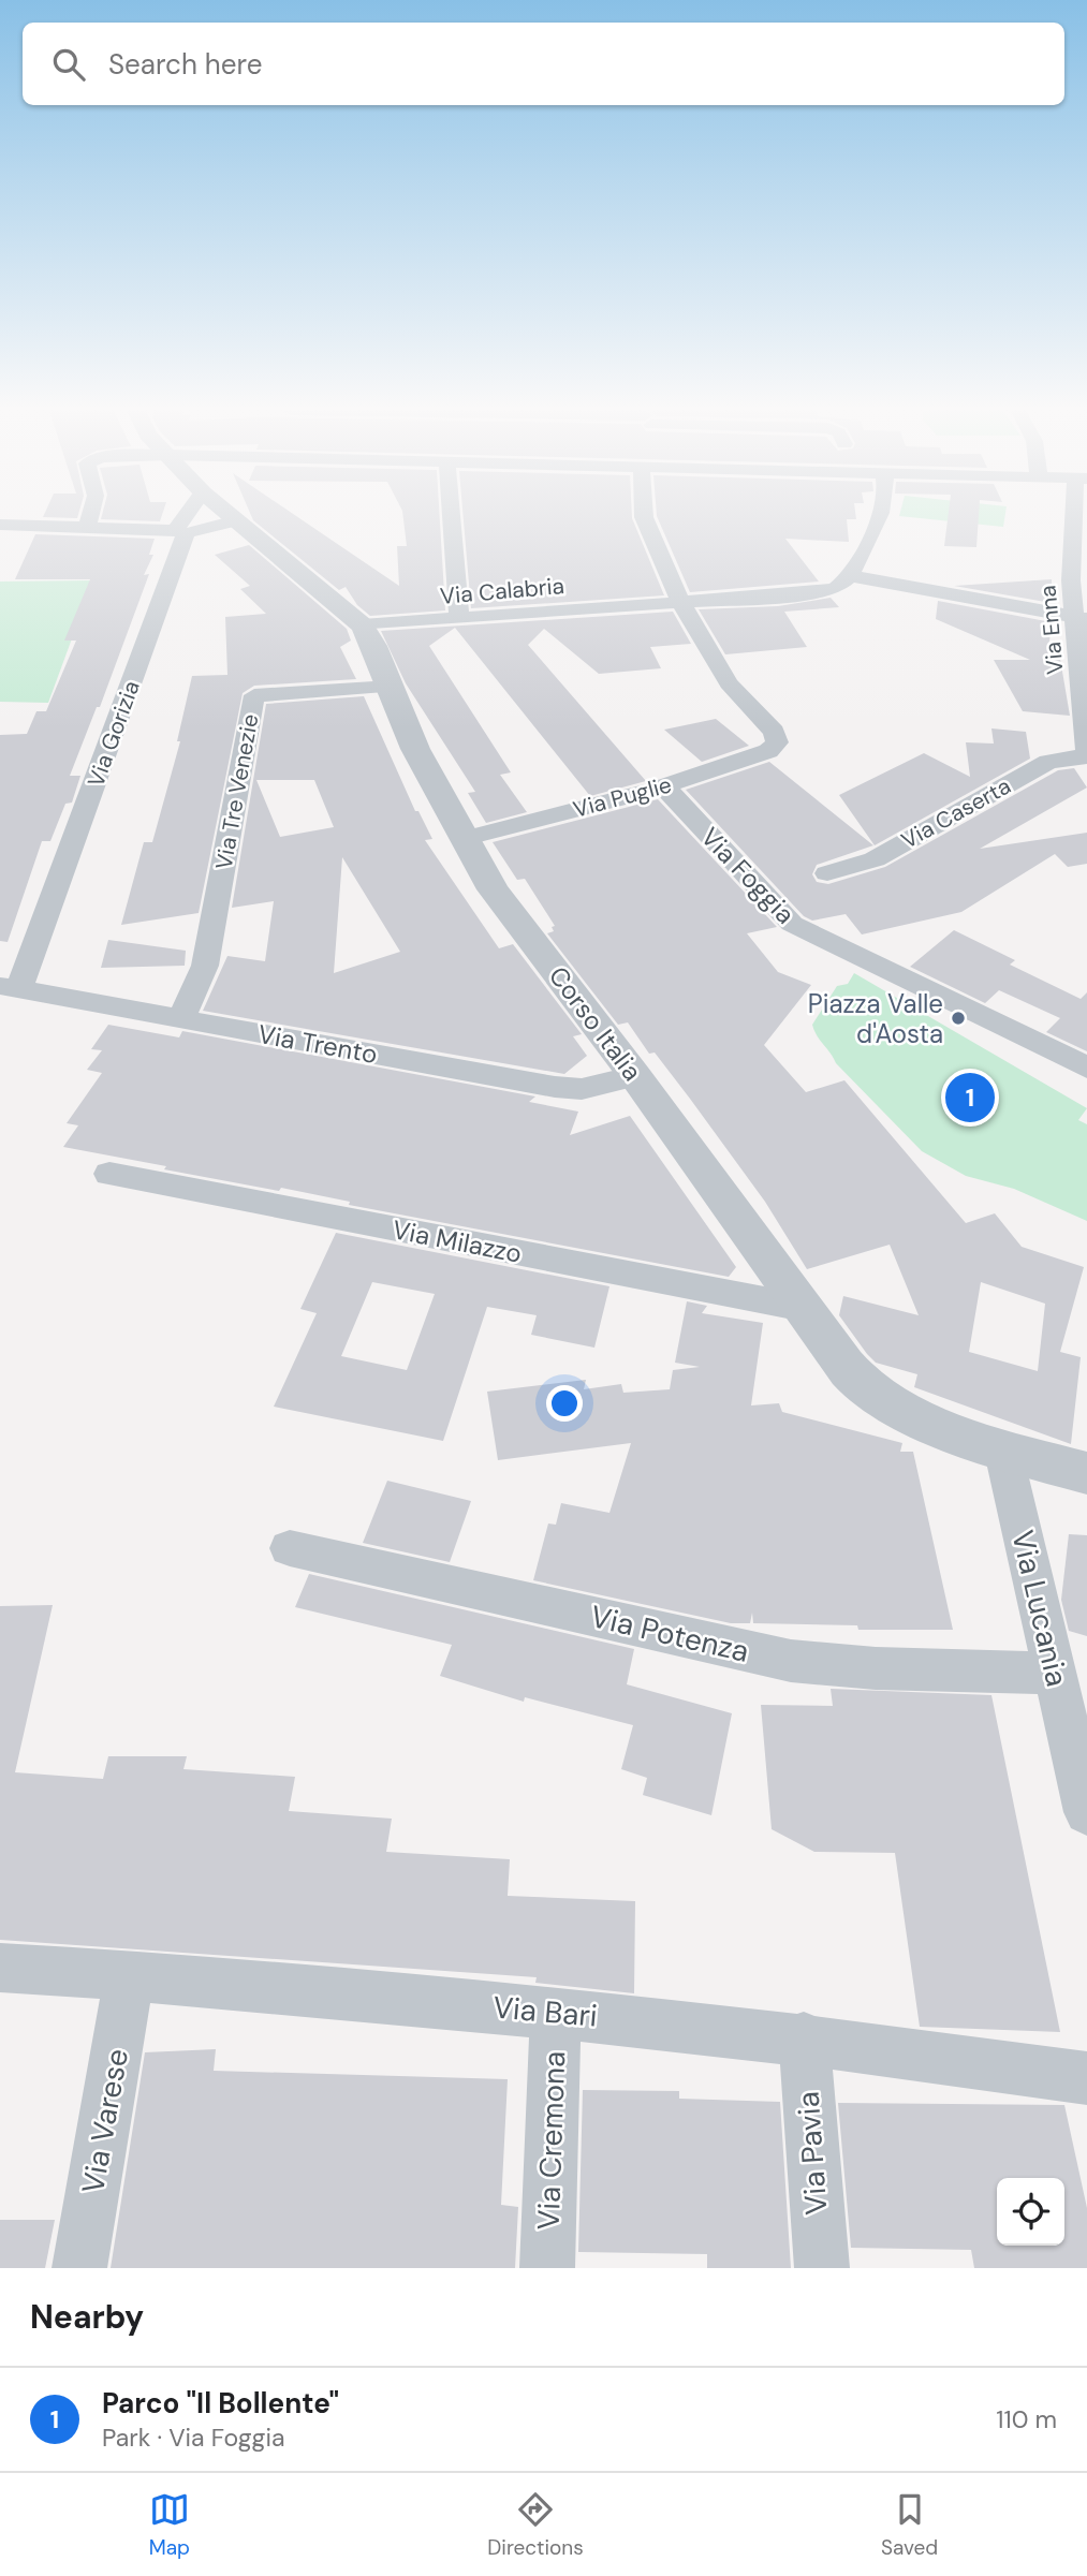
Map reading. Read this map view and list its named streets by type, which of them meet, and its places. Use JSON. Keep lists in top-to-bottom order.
{
  "streets": {
    "street": [
      "Via Calabria",
      "Via Enna",
      "Via Gorizia",
      "Via Tre Venezie",
      "Via Puglie",
      "Via Caserta",
      "Via Foggia",
      "Corso Italia",
      "Via Trento",
      "Via Milazzo",
      "Via Lucania",
      "Via Potenza",
      "Via Bari",
      "Via Varese",
      "Via Cremona",
      "Via Pavia"
    ]
  },
  "crossings": [
    ["Via Calabria", "Via Puglie"],
    ["Via Calabria", "Corso Italia"],
    ["Via Enna", "Via Caserta"],
    ["Via Gorizia", "Via Trento"],
    ["Via Tre Venezie", "Corso Italia"],
    ["Via Tre Venezie", "Via Trento"],
    ["Via Puglie", "Via Foggia"],
    ["Via Puglie", "Corso Italia"],
    ["Corso Italia", "Via Trento"],
    ["Corso Italia", "Via Milazzo"],
    ["Corso Italia", "Via Lucania"],
    ["Via Lucania", "Via Potenza"],
    ["Via Bari", "Via Varese"],
    ["Via Bari", "Via Cremona"],
    ["Via Bari", "Via Pavia"]
  ],
  "places": ["Piazza Valle d'Aosta"],
  "page": {
    "search": "Search here",
    "pins": "1",
    "heading": "Nearby",
    "list": [
      {
        "mark": "1",
        "name": "Parco \"Il Bollente\"",
        "note": "Park · Via Foggia",
        "value": "110 m"
      }
    ],
    "nav": ["Map", "Directions", "Saved"]
  }
}
